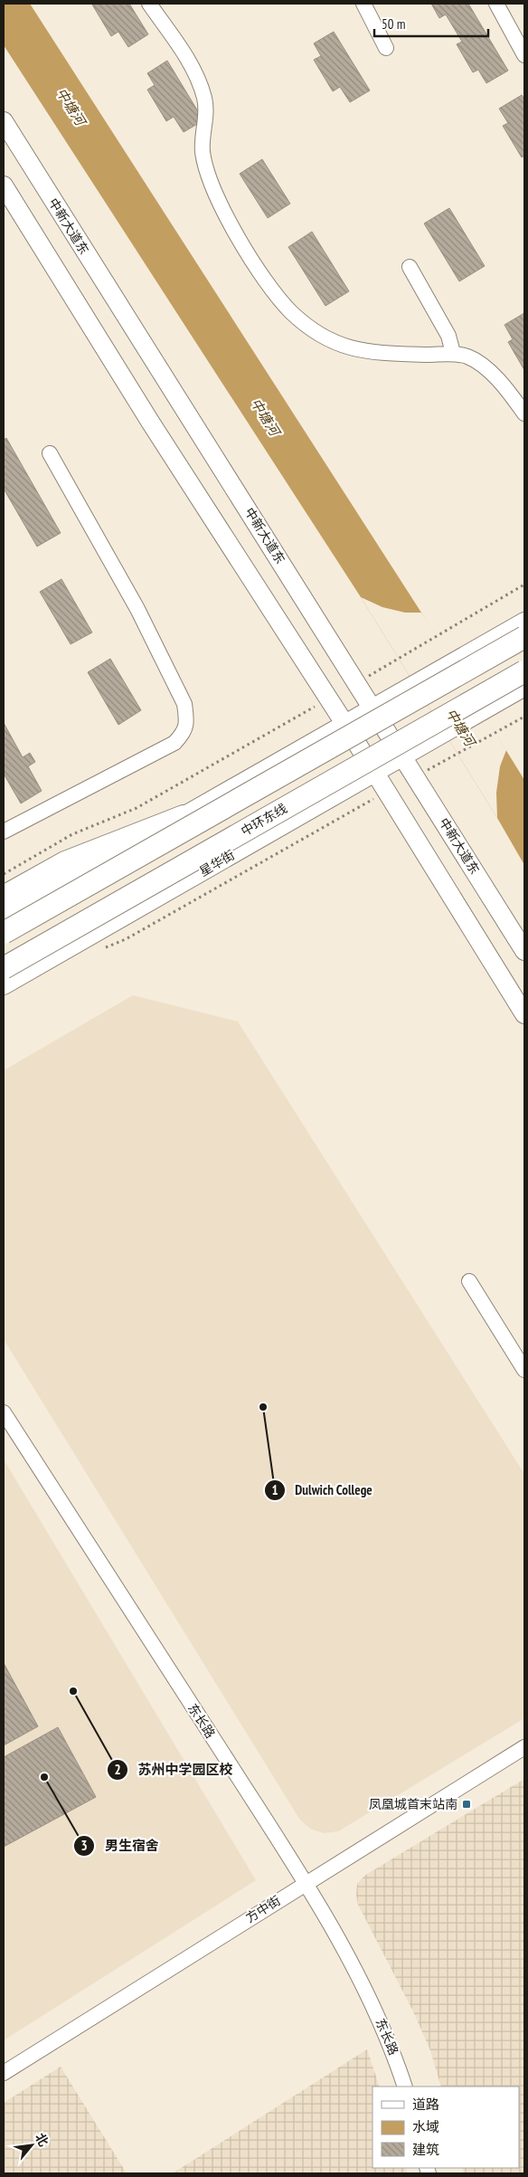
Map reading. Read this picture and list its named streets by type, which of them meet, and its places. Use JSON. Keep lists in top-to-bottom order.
{
  "streets": {
    "highway": ["中环东线"],
    "main road": ["中新大道东", "星华街"],
    "street": ["东长路", "方中街"]
  },
  "crossings": [
    ["中新大道东", "星华街"],
    ["东长路", "方中街"]
  ],
  "water": ["中塘河"],
  "places": {
    "other": ["Dulwich College", "苏州中学园区校", "男生宿舍"],
    "transit": ["凤凰城首末站南"]
  },
  "legend": ["道路", "水域", "建筑"],
  "scale_bar": "50 m",
  "north": "top right"
}
